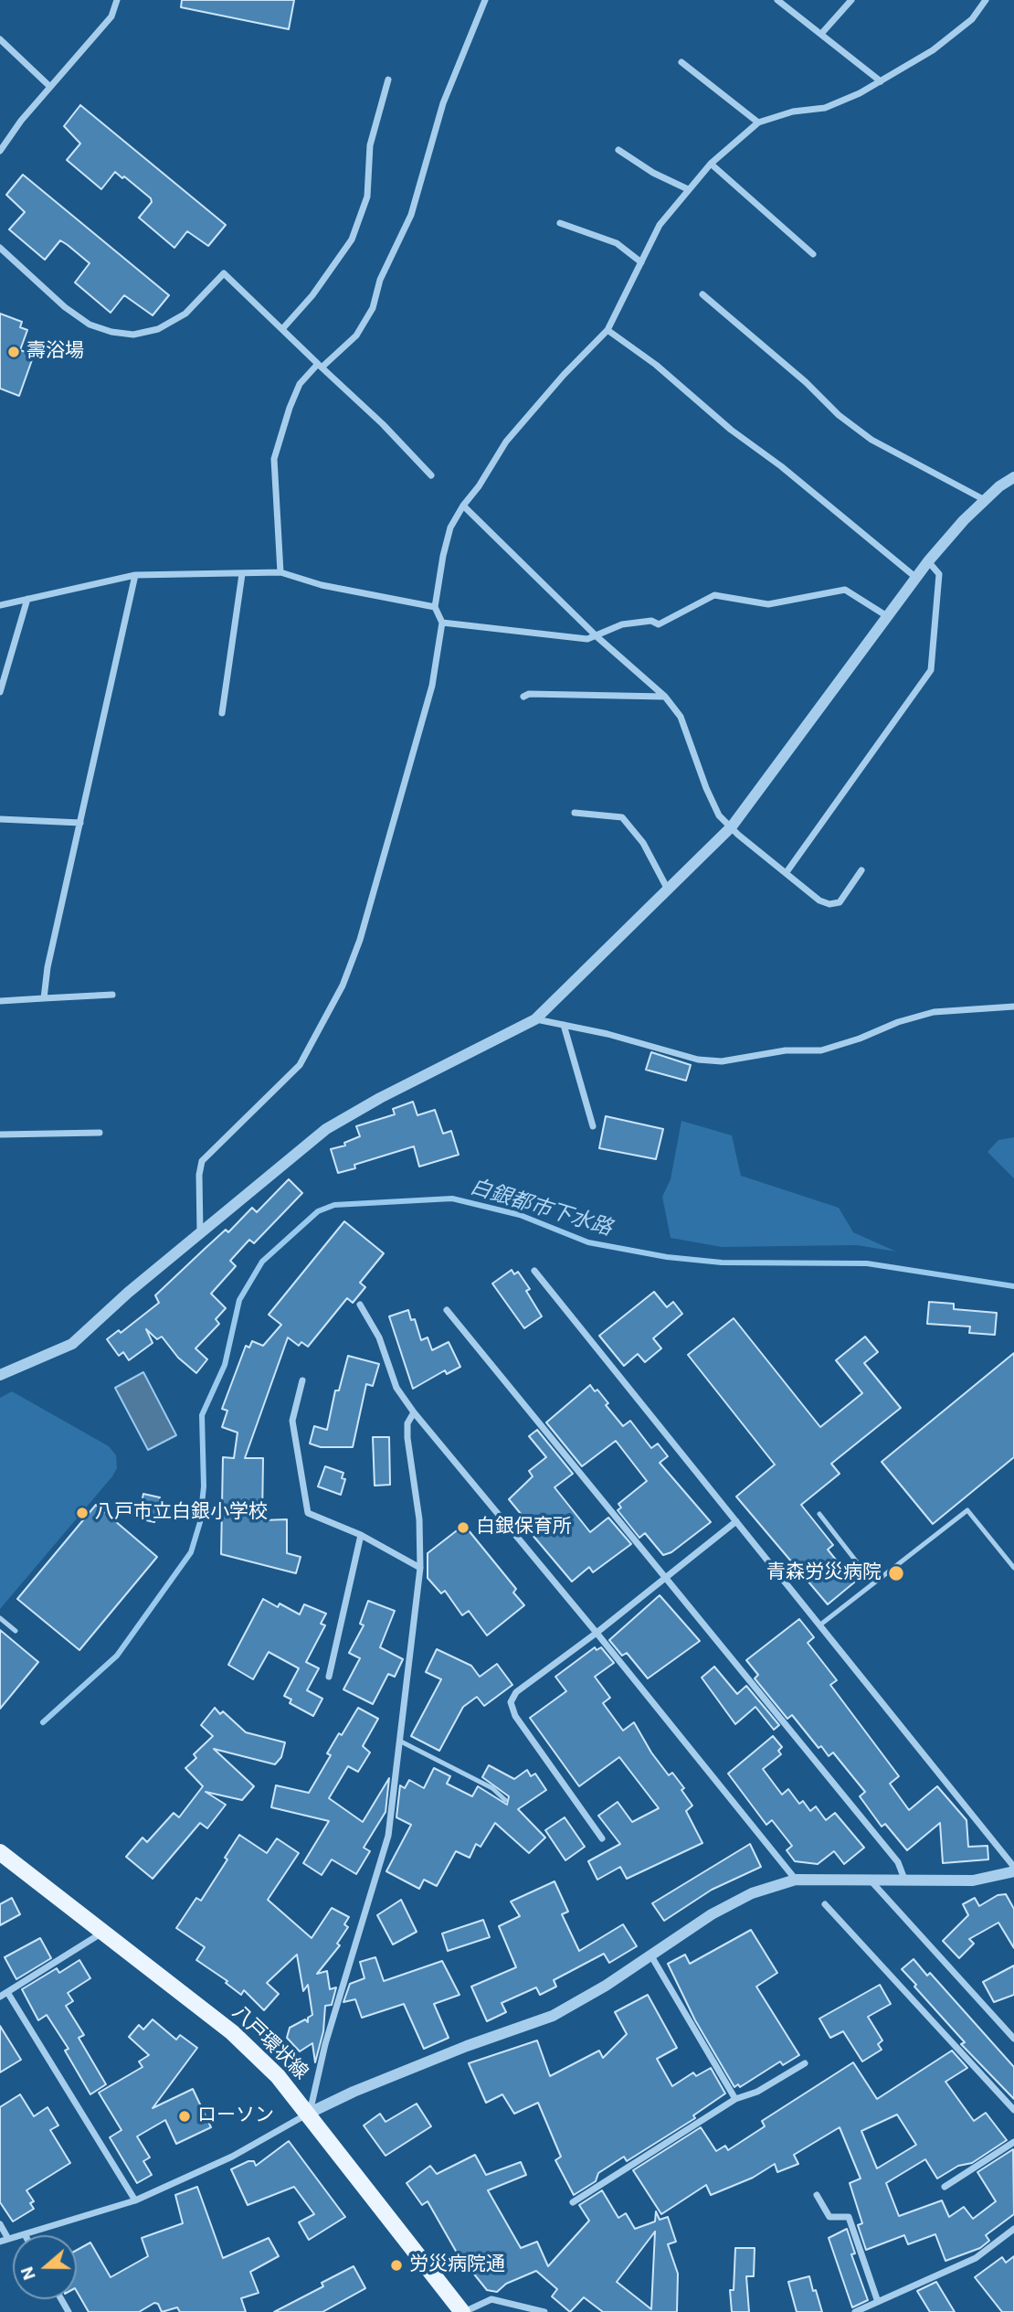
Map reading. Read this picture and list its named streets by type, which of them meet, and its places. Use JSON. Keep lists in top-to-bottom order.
{
  "streets": {
    "main road": ["八戸環状線"]
  },
  "water": ["白銀都市下水路"],
  "places": [
    "壽浴場",
    "八戸市立白銀小学校",
    "白銀保育所",
    "青森労災病院",
    "ローソン",
    "労災病院通"
  ],
  "north": "left"
}
